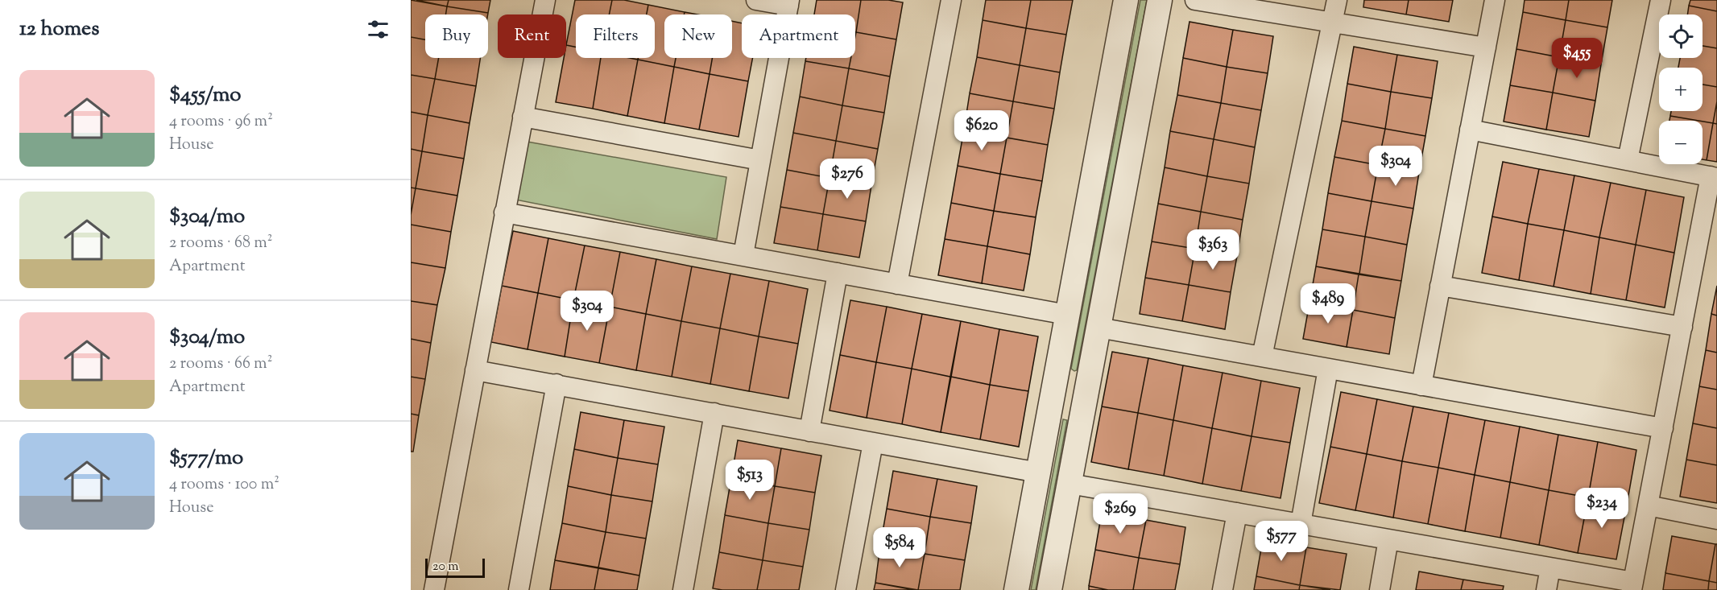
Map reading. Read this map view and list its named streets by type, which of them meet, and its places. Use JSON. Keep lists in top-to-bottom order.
{
  "scale_bar": "20 m",
  "page": {
    "heading": "12 homes",
    "map_buttons": ["+", "−"],
    "chip": [
      "Buy",
      "Rent",
      "Filters",
      "New",
      "Apartment"
    ],
    "price": [
      "$455",
      "$620",
      "$304",
      "$276",
      "$363",
      "$489",
      "$304",
      "$513",
      "$234",
      "$269",
      "$577",
      "$584"
    ],
    "list": [
      {
        "name": "$455/mo",
        "note": "4 rooms · 96 m² · House"
      },
      {
        "name": "$304/mo",
        "note": "2 rooms · 68 m² · Apartment"
      },
      {
        "name": "$304/mo",
        "note": "2 rooms · 66 m² · Apartment"
      },
      {
        "name": "$577/mo",
        "note": "4 rooms · 100 m² · House"
      }
    ],
    "scale": "20 m"
  }
}
